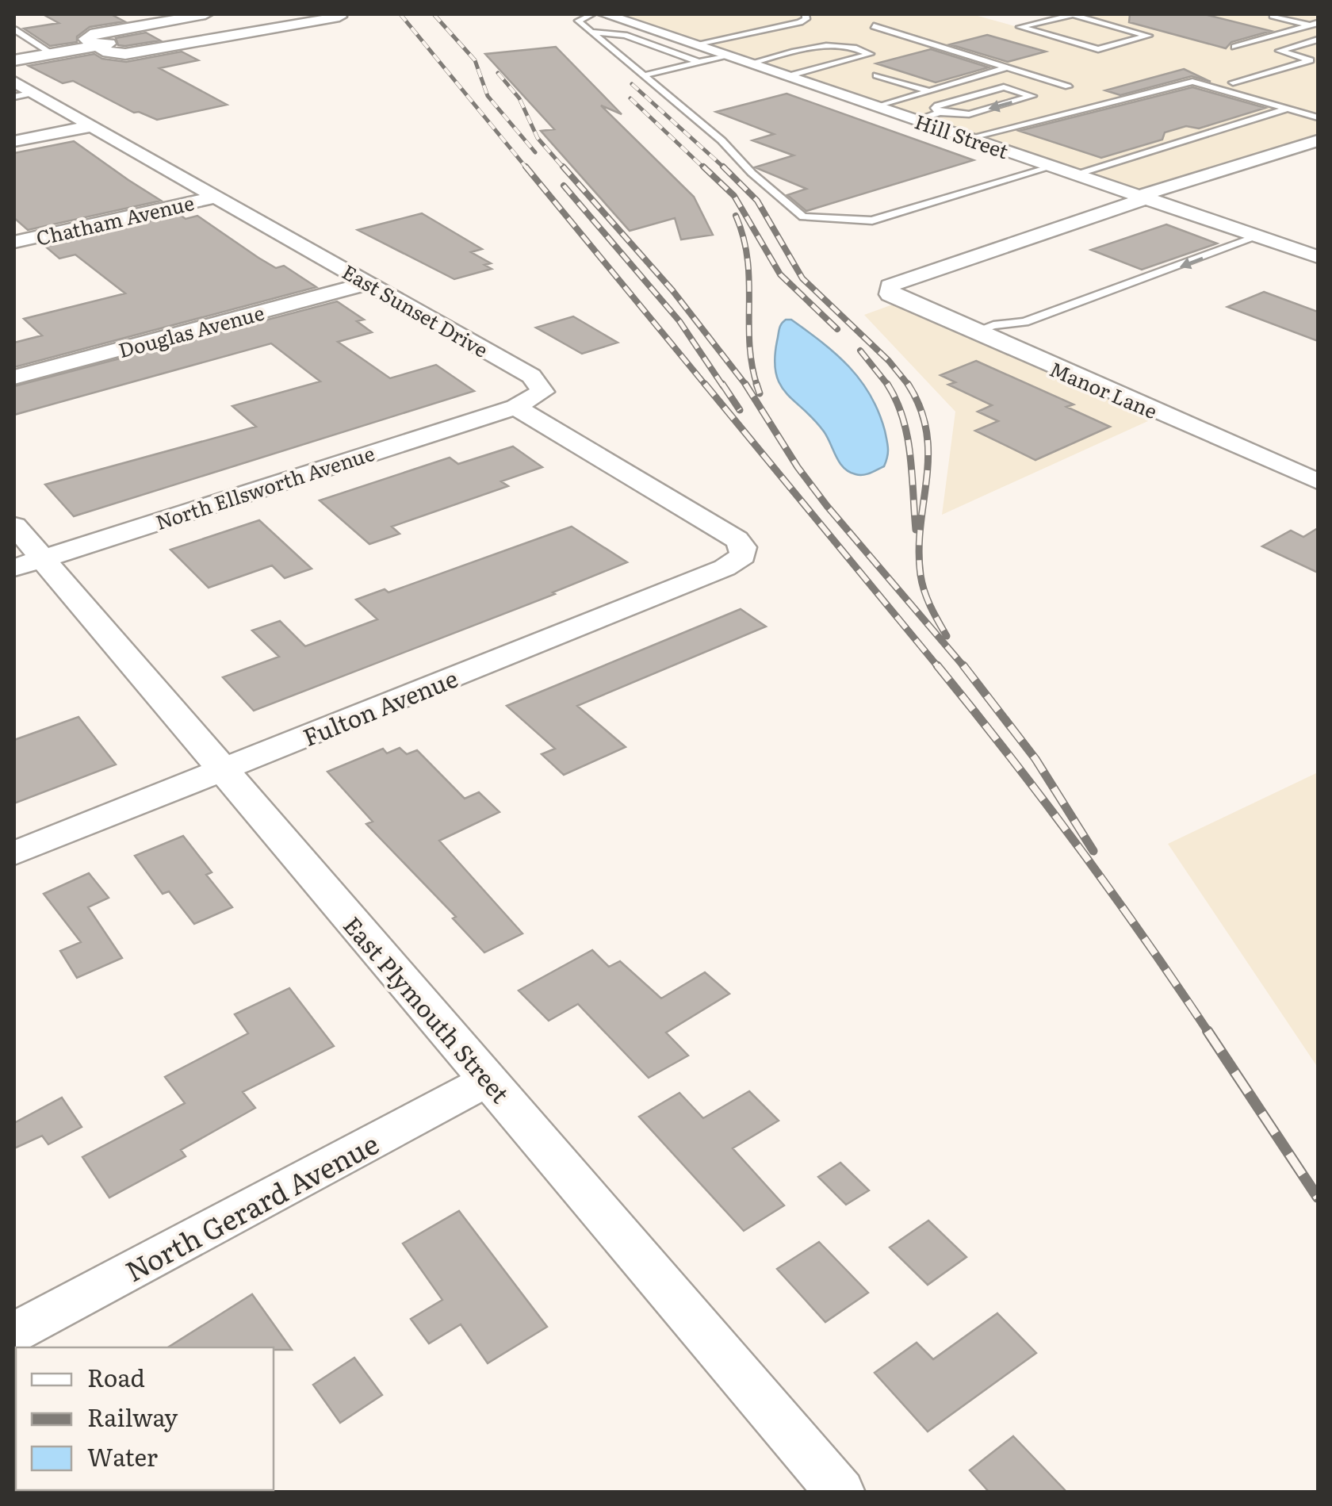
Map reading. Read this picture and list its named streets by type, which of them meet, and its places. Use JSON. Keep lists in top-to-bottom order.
{
  "streets": {
    "street": [
      "Hill Street",
      "Chatham Avenue",
      "East Sunset Drive",
      "Douglas Avenue",
      "Manor Lane",
      "North Ellsworth Avenue",
      "Fulton Avenue",
      "East Plymouth Street",
      "North Gerard Avenue"
    ]
  },
  "crossings": [
    ["Hill Street", "Manor Lane"],
    ["Chatham Avenue", "East Sunset Drive"],
    ["East Sunset Drive", "Douglas Avenue"],
    ["East Sunset Drive", "North Ellsworth Avenue"],
    ["East Sunset Drive", "Fulton Avenue"],
    ["North Ellsworth Avenue", "Fulton Avenue"],
    ["North Ellsworth Avenue", "East Plymouth Street"],
    ["Fulton Avenue", "East Plymouth Street"],
    ["East Plymouth Street", "North Gerard Avenue"]
  ],
  "legend": ["Road", "Railway", "Water"]
}
